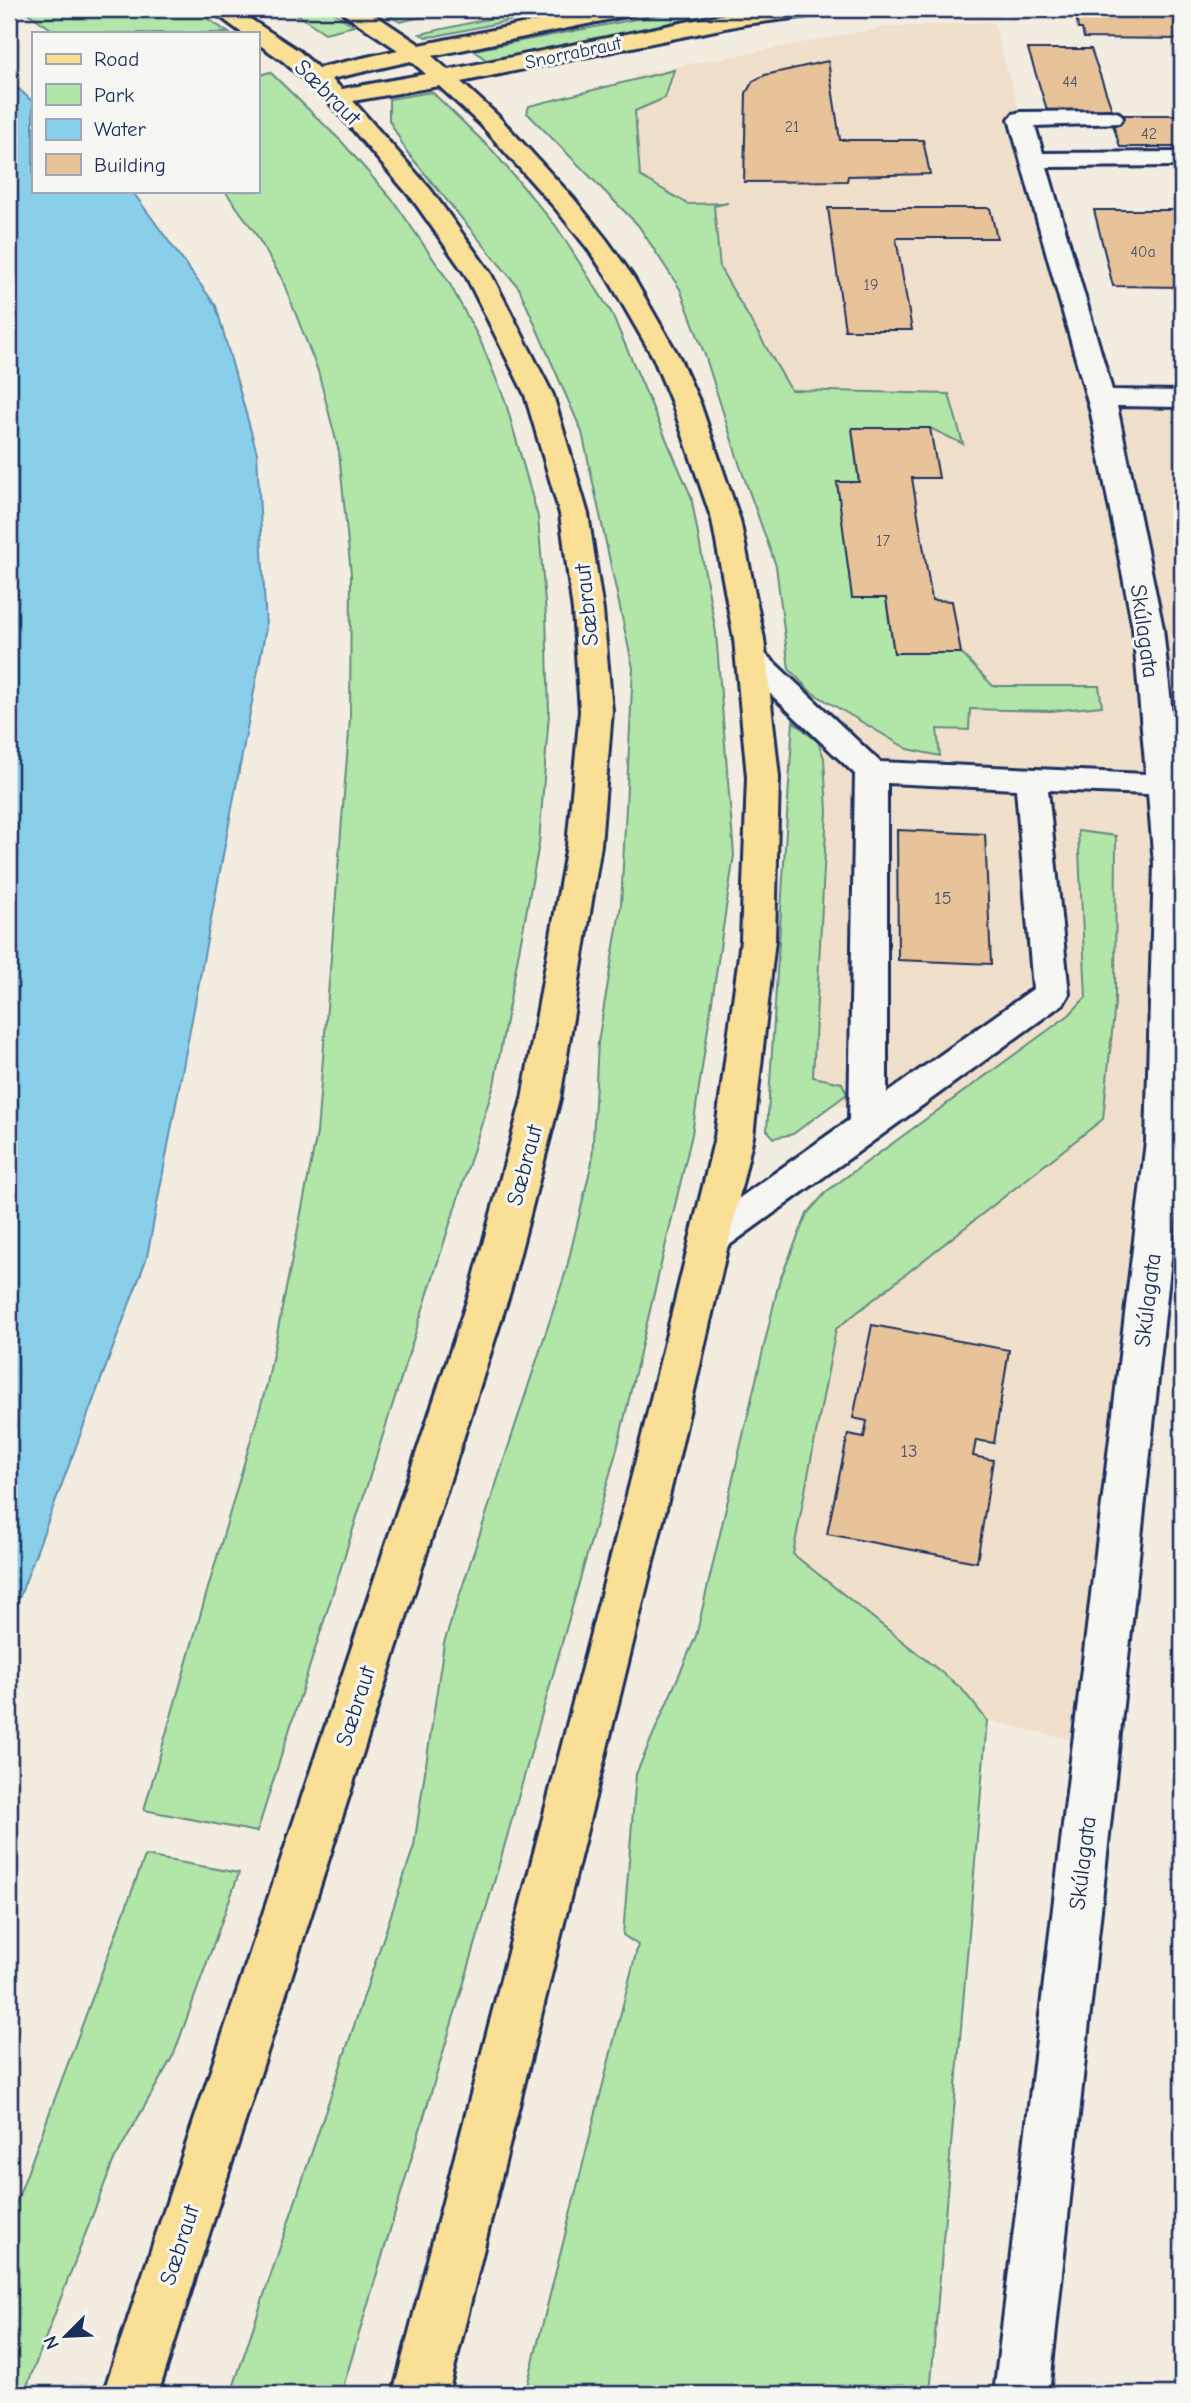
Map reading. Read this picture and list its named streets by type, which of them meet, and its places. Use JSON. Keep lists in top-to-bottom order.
{
  "streets": {
    "main road": ["Snorrabraut", "Sæbraut"],
    "street": ["Skúlagata"]
  },
  "crossings": [
    ["Snorrabraut", "Sæbraut"]
  ],
  "house_numbers": [
    "44",
    "21",
    "42",
    "40a",
    "19",
    "17",
    "15",
    "13"
  ],
  "legend": [
    "Road",
    "Park",
    "Water",
    "Building"
  ],
  "north": "bottom left"
}
